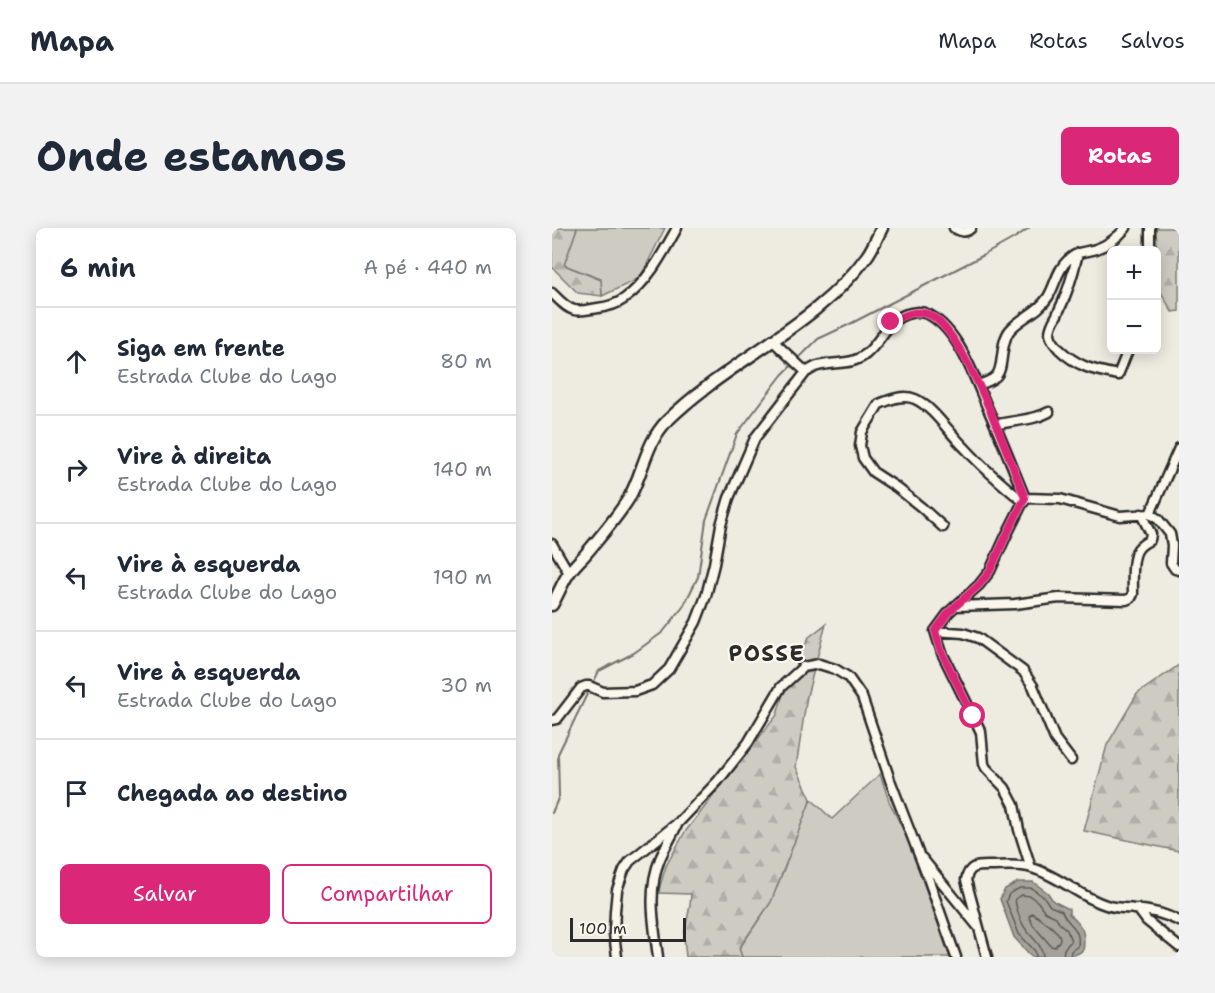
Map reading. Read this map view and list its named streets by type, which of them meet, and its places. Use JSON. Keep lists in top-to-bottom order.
{
  "districts": ["POSSE"],
  "scale_bar": "100 m",
  "page": {
    "header": "Mapa",
    "nav": ["Mapa", "Rotas", "Salvos"],
    "buttons": [
      "Rotas",
      ["Salvar", "Compartilhar"]
    ],
    "title": "Onde estamos",
    "heading": ["6 min", "A pé · 440 m"],
    "map_buttons": ["+", "−"],
    "list": [
      ["Siga em frente", "Estrada Clube do Lago", "80 m"],
      ["Vire à direita", "Estrada Clube do Lago", "140 m"],
      ["Vire à esquerda", "Estrada Clube do Lago", "190 m"],
      ["Vire à esquerda", "Estrada Clube do Lago", "30 m"],
      "Chegada ao destino"
    ],
    "scale": "100 m"
  }
}
